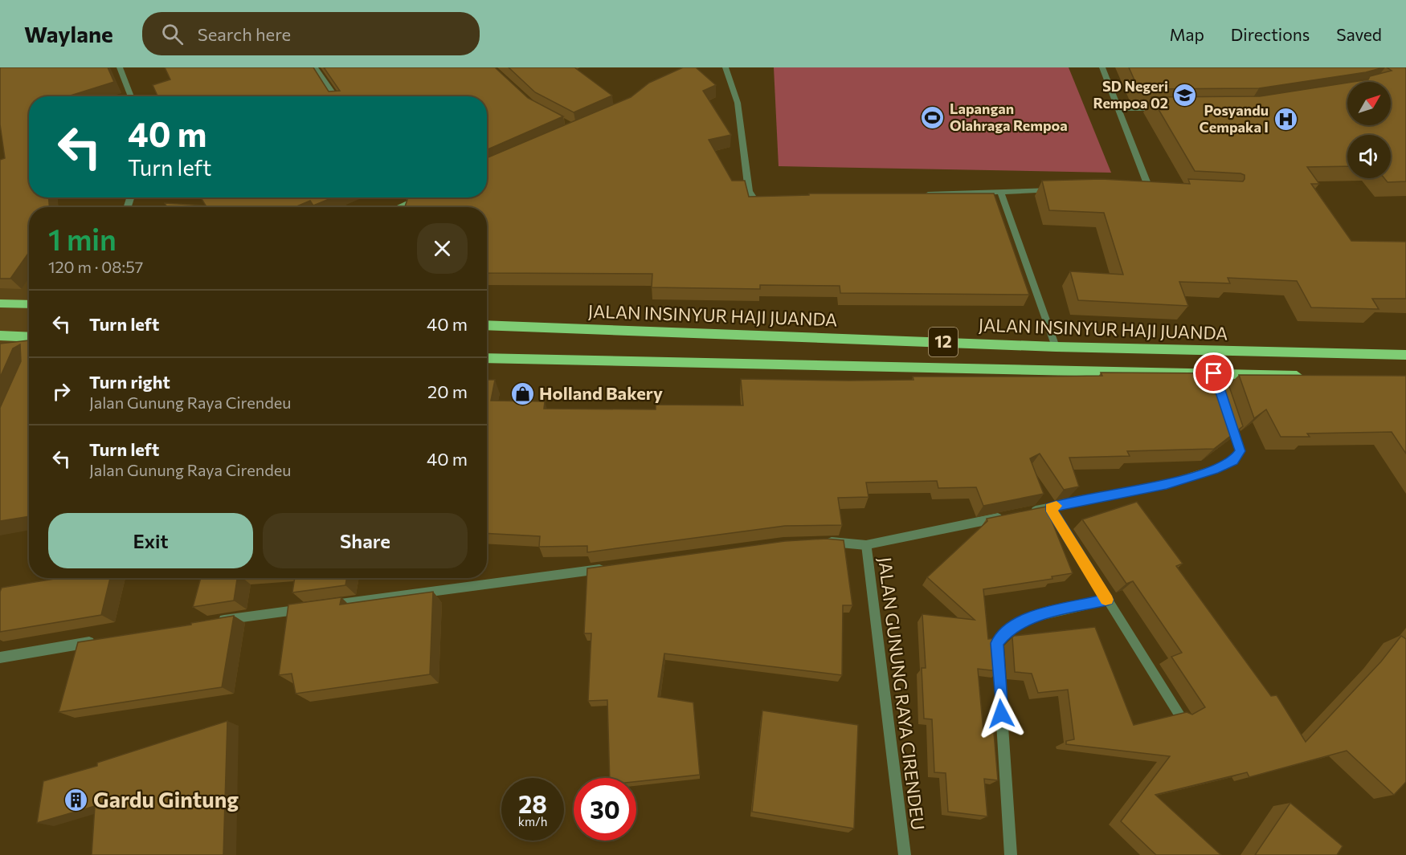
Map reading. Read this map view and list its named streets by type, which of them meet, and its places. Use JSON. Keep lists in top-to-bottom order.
{
  "streets": {
    "highway": ["JALAN INSINYUR HAJI JUANDA", "12"],
    "street": ["JALAN GUNUNG RAYA CIRENDEU"]
  },
  "places": {
    "school or university": ["SD Negeri Rempoa 02"],
    "sports": ["Lapangan Olahraga Rempoa"],
    "hospital": ["Posyandu Cempaka I"],
    "shop": ["Holland Bakery"],
    "building": ["Gardu Gintung"]
  },
  "north": "top right",
  "page": {
    "header": "Waylane",
    "search": "Search here",
    "nav": ["Map", "Directions", "Saved"],
    "turn": ["40 m", "Turn left"],
    "heading": ["1 min", "120 m · 08:57"],
    "list": [
      {
        "name": "Turn left",
        "value": "40 m"
      },
      {
        "name": "Turn right",
        "note": "Jalan Gunung Raya Cirendeu",
        "value": "20 m"
      },
      {
        "name": "Turn left",
        "note": "Jalan Gunung Raya Cirendeu",
        "value": "40 m"
      }
    ],
    "buttons": ["Exit", "Share"],
    "speed": "28 km/h",
    "limit": "30"
  }
}
